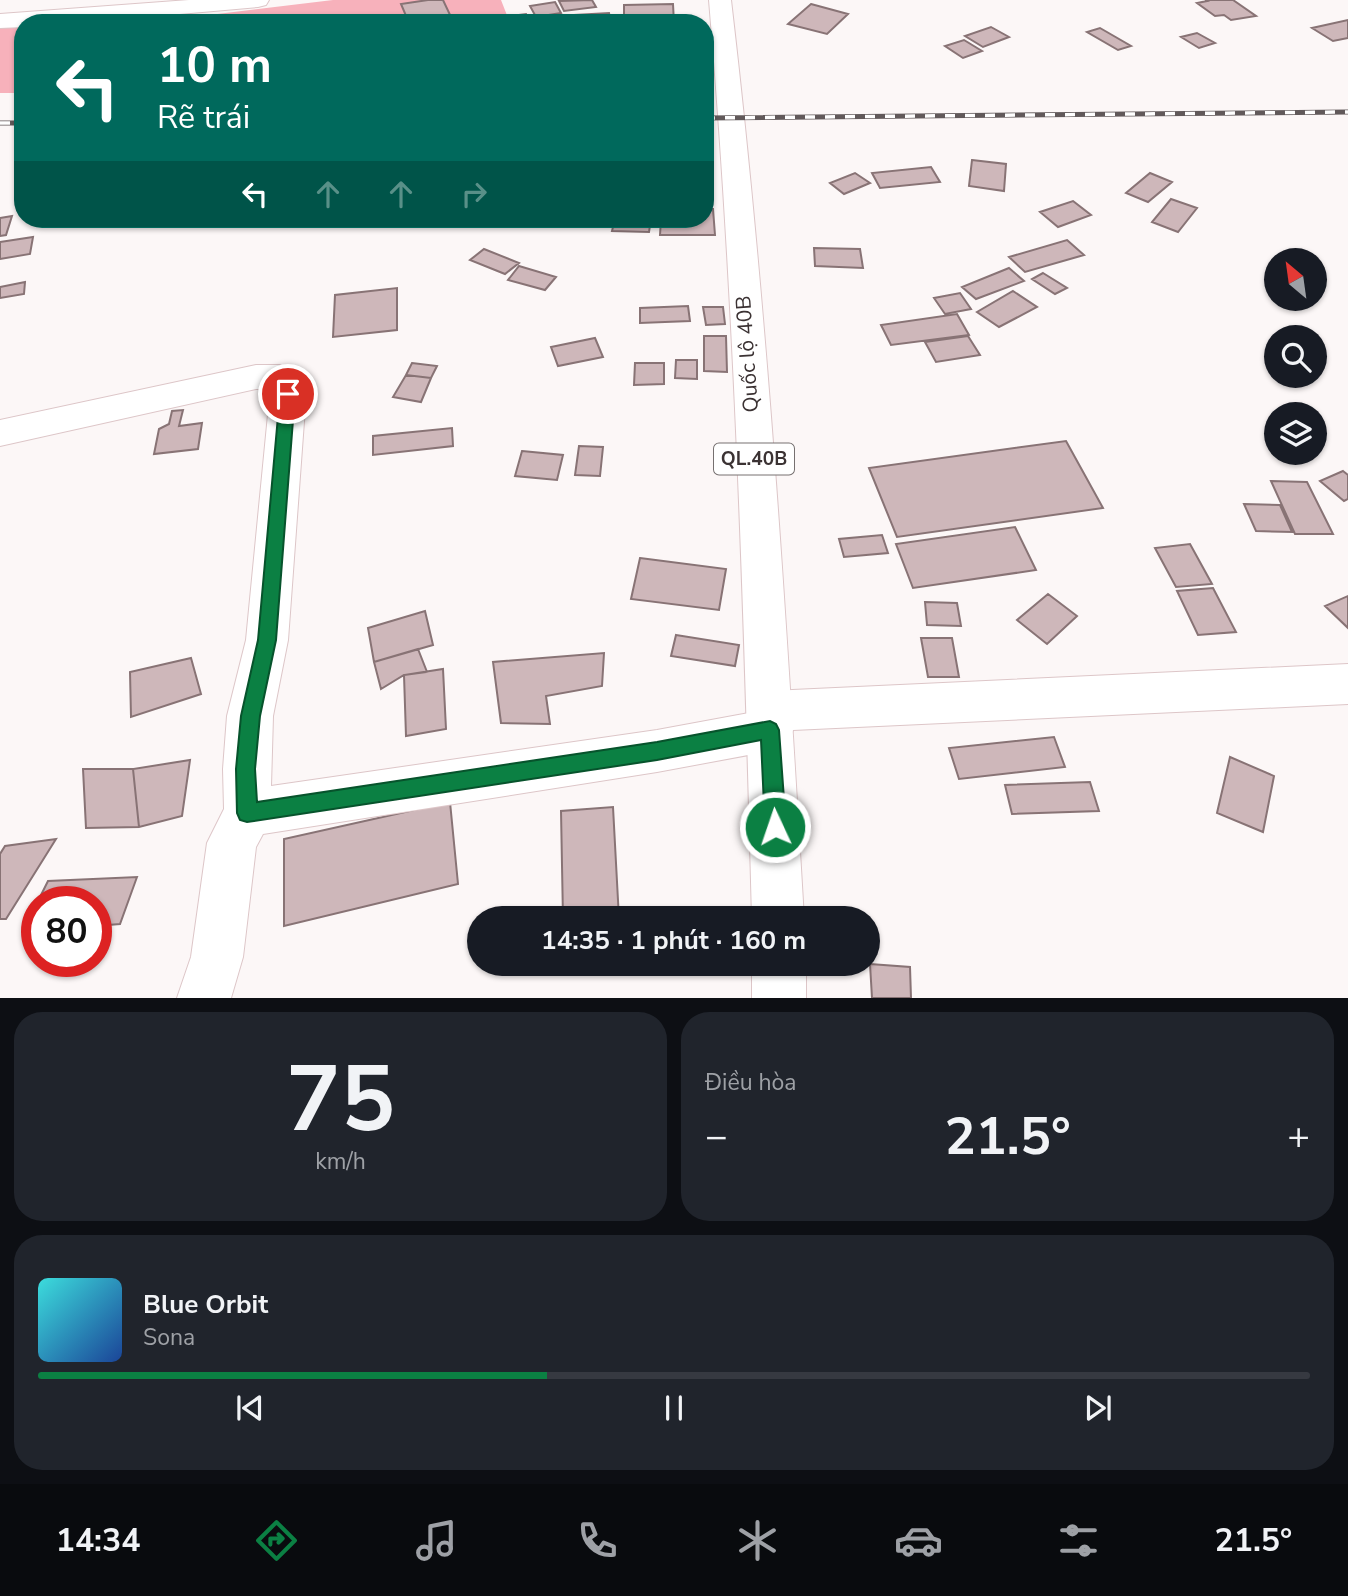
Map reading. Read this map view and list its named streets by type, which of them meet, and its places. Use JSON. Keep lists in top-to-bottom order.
{
  "streets": {
    "main road": ["Quốc lộ 40B", "QL.40B"]
  },
  "north": "top left",
  "page": {
    "turn": ["10 m", "Rẽ trái"],
    "limit": "80",
    "trip": "14:35 · 1 phút · 160 m",
    "tile": [
      ["75", "km/h"],
      "Điều hòa"
    ],
    "heat": ["−", "21.5°", "+"],
    "song": ["Blue Orbit", "Sona"],
    "tabs": ["14:34", "21.5°"]
  }
}
